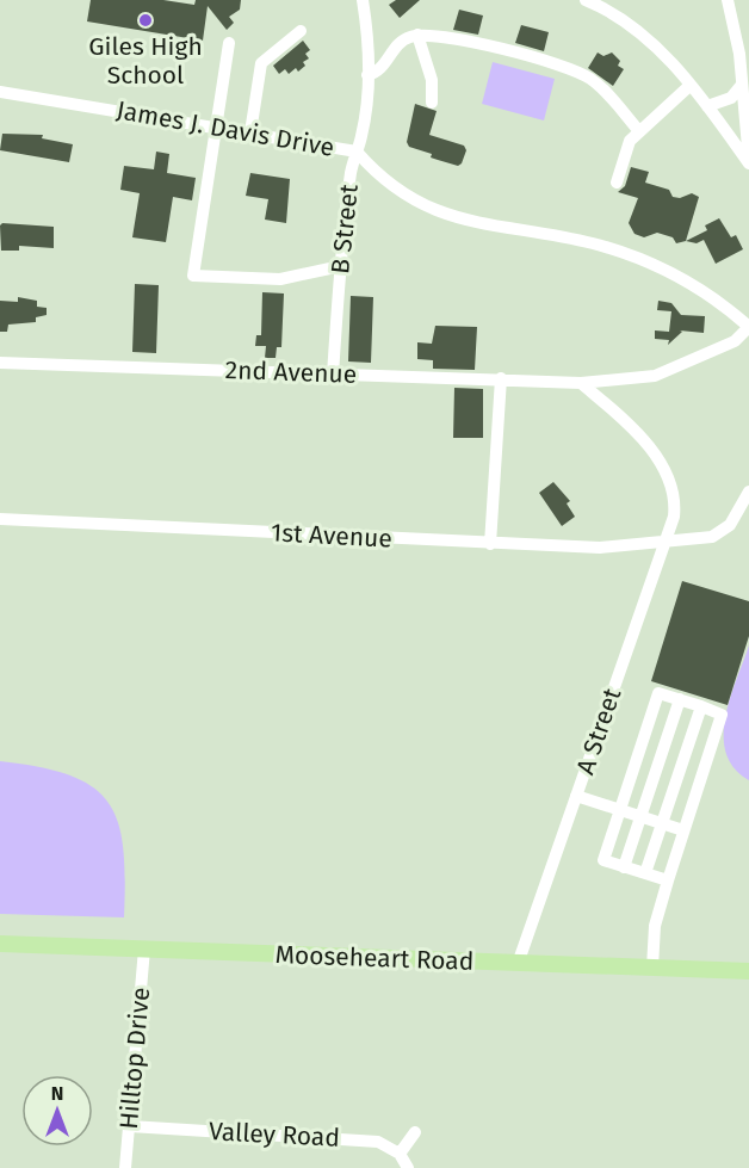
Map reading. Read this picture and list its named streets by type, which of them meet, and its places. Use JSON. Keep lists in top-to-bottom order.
{
  "streets": {
    "main road": ["Mooseheart Road"],
    "street": [
      "James J. Davis Drive",
      "B Street",
      "2nd Avenue",
      "1st Avenue",
      "A Street",
      "Hilltop Drive",
      "Valley Road"
    ]
  },
  "crossings": [
    ["James J. Davis Drive", "B Street"],
    ["James J. Davis Drive", "2nd Avenue"],
    ["B Street", "2nd Avenue"],
    ["2nd Avenue", "A Street"],
    ["1st Avenue", "A Street"],
    ["A Street", "Mooseheart Road"],
    ["Mooseheart Road", "Hilltop Drive"],
    ["Hilltop Drive", "Valley Road"]
  ],
  "places": ["Giles High School"],
  "north": "top"
}
